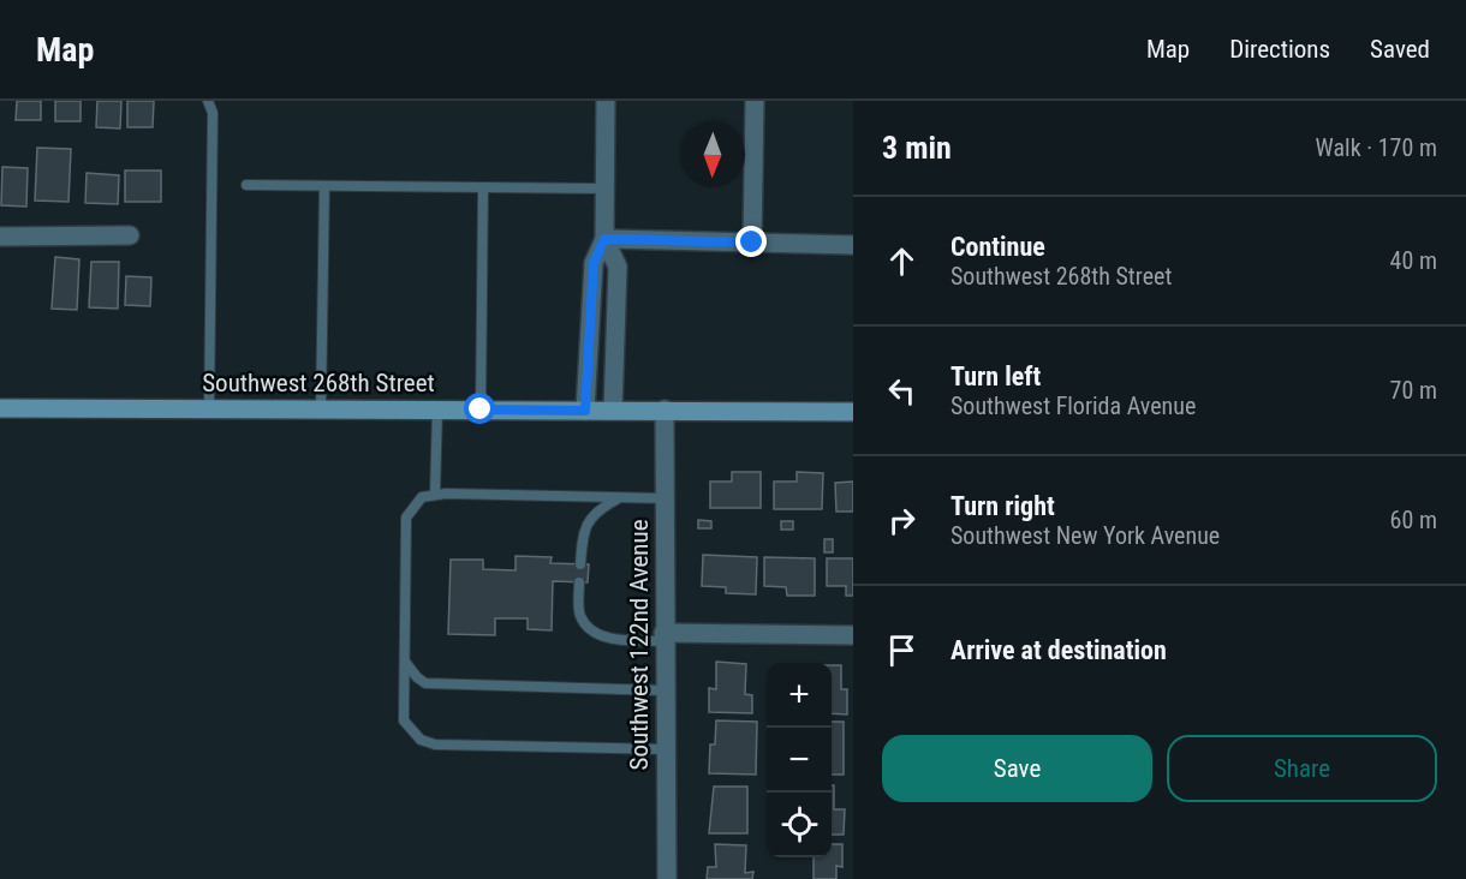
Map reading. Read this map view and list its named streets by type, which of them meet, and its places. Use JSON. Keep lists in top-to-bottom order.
{
  "streets": {
    "main road": ["Southwest 268th Street"],
    "street": ["Southwest 122nd Avenue"]
  },
  "crossings": [
    ["Southwest 268th Street", "Southwest 122nd Avenue"]
  ],
  "north": "bottom",
  "page": {
    "header": "Map",
    "nav": ["Map", "Directions", "Saved"],
    "heading": ["3 min", "Walk · 170 m"],
    "list": [
      ["Continue", "Southwest 268th Street", "40 m"],
      ["Turn left", "Southwest Florida Avenue", "70 m"],
      ["Turn right", "Southwest New York Avenue", "60 m"],
      "Arrive at destination"
    ],
    "map_buttons": ["+", "−"],
    "buttons": ["Save", "Share"]
  }
}
